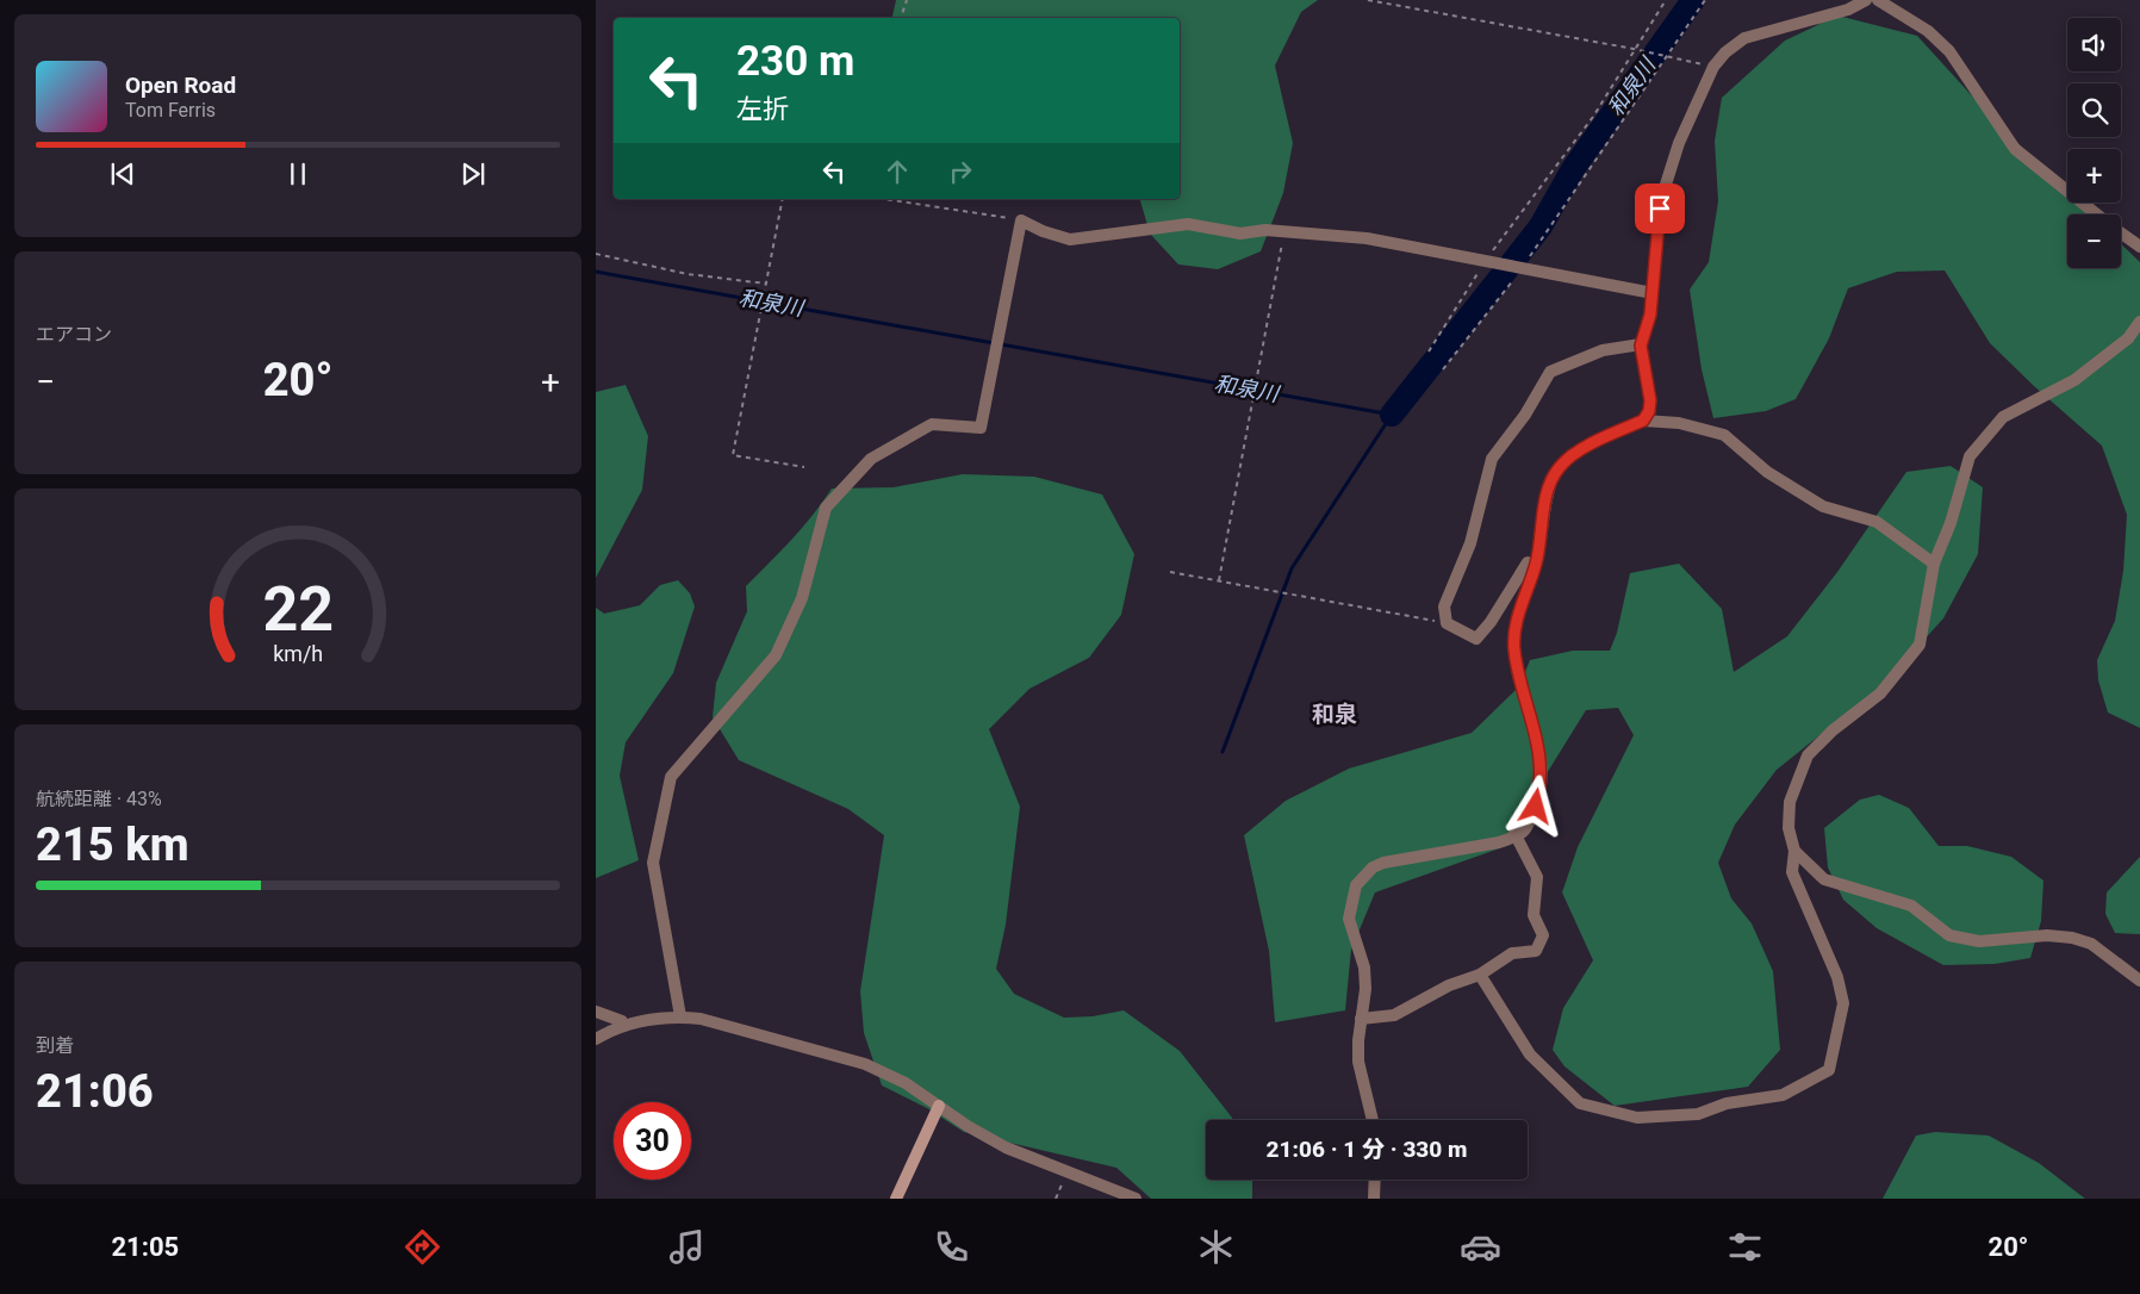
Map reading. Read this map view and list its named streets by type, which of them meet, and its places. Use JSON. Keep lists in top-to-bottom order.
{
  "districts": ["和泉"],
  "water": ["和泉川"],
  "page": {
    "map_buttons": ["+", "−"],
    "turn": ["230 m", "左折"],
    "song": ["Open Road", "Tom Ferris"],
    "tile": [
      "エアコン",
      ["航続距離 · 43%", "215 km"],
      ["到着", "21:06"]
    ],
    "heat": ["−", "20°", "+"],
    "limit": "30",
    "trip": "21:06 · 1 分 · 330 m",
    "tabs": ["21:05", "20°"],
    "gauge": ["22", "km/h"]
  }
}
